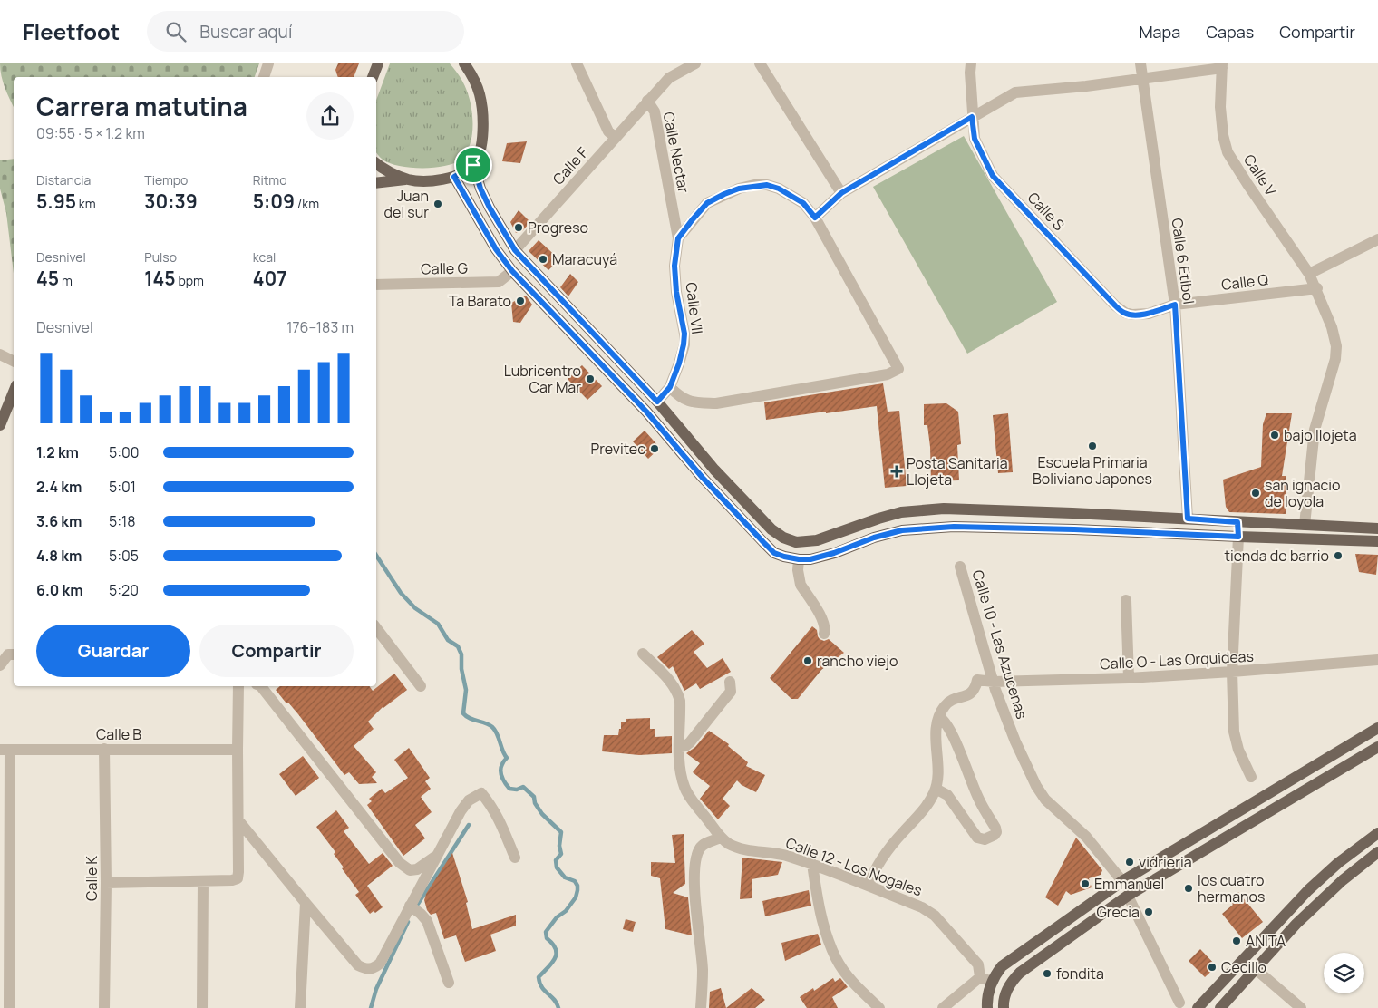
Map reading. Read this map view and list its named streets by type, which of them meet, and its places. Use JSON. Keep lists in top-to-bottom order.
{
  "streets": {
    "street": [
      "Calle Nectar",
      "Calle F",
      "Calle V",
      "Calle S",
      "Calle 6 Etibol",
      "Calle G",
      "Calle Q",
      "Calle VII",
      "Calle 10 - Las Azucenas",
      "Calle O - Las Orquideas",
      "Calle B",
      "Calle 12 - Los Nogales",
      "Calle K"
    ]
  },
  "crossings": [
    ["Calle Nectar", "Calle F"],
    ["Calle Nectar", "Calle VII"],
    ["Calle V", "Calle Q"],
    ["Calle S", "Calle 6 Etibol"],
    ["Calle S", "Calle Q"],
    ["Calle 6 Etibol", "Calle Q"],
    ["Calle 10 - Las Azucenas", "Calle O - Las Orquideas"],
    ["Calle B", "Calle K"]
  ],
  "places": {
    "other": [
      "Juan del sur",
      "Progreso",
      "Maracuyá",
      "Ta Barato",
      "Lubricentro Car Mar",
      "bajo llojeta",
      "Escuela Primaria Boliviano Japones",
      "Previtec",
      "san ignacio de loyola",
      "tienda de barrio",
      "rancho viejo",
      "vidrieria",
      "Emmanuel",
      "los cuatro hermanos",
      "Grecia",
      "ANITA",
      "Cecillo",
      "fondita"
    ],
    "health": ["Posta Sanitaria Llojeta"]
  },
  "page": {
    "header": "Fleetfoot",
    "search": "Buscar aquí",
    "nav": ["Mapa", "Capas", "Compartir"],
    "heading": ["Carrera matutina", "09:55 · 5 × 1.2 km"],
    "stats": [
      ["Distancia", "5.95 km"],
      ["Tiempo", "30:39"],
      ["Ritmo", "5:09 /km"],
      ["Desnivel", "45 m"],
      ["Pulso", "145 bpm"],
      ["kcal", "407"]
    ],
    "chart": ["Desnivel", "176–183 m"],
    "list": [
      {
        "name": "1.2 km",
        "note": "5:00"
      },
      {
        "name": "2.4 km",
        "note": "5:01"
      },
      {
        "name": "3.6 km",
        "note": "5:18"
      },
      {
        "name": "4.8 km",
        "note": "5:05"
      },
      {
        "name": "6.0 km",
        "note": "5:20"
      }
    ],
    "buttons": ["Guardar", "Compartir"]
  }
}
